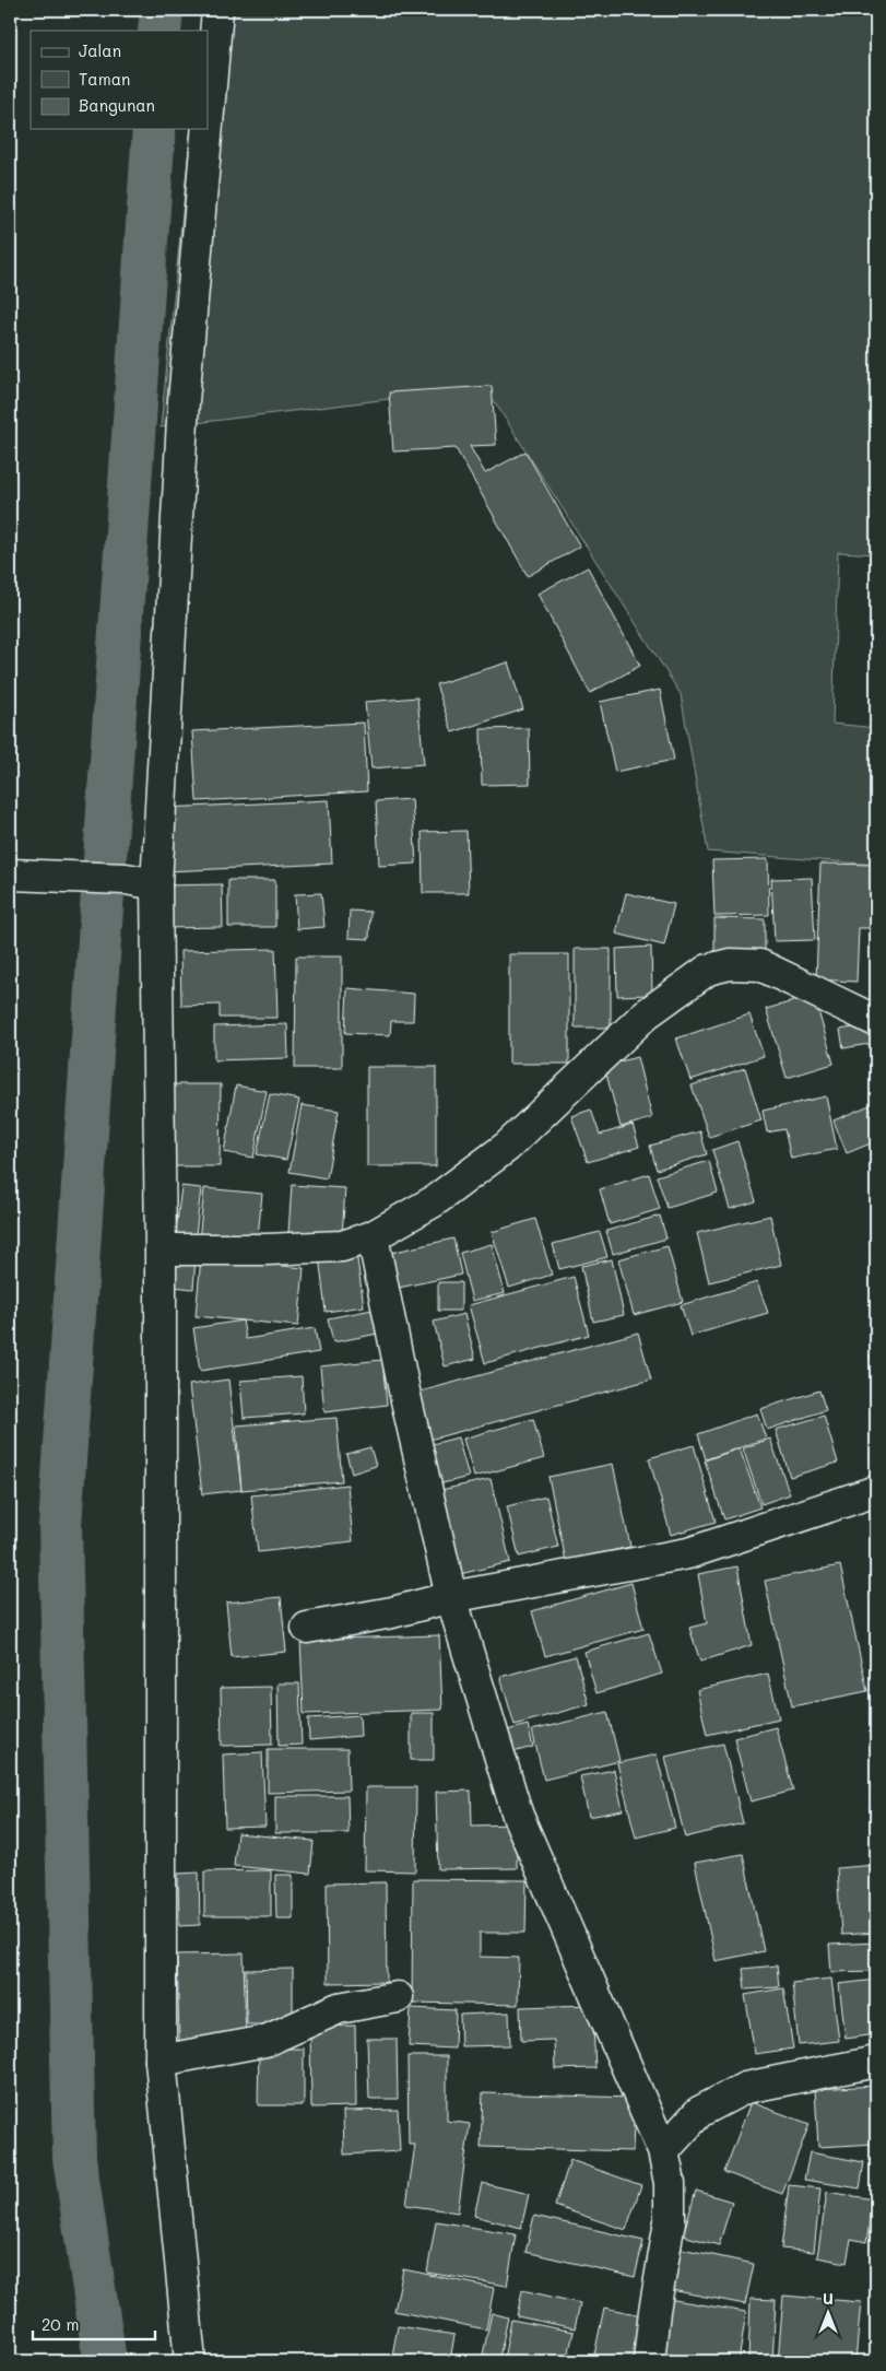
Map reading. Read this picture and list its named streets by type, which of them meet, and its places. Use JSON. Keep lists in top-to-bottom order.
{
  "legend": ["Jalan", "Taman", "Bangunan"],
  "scale_bar": "20 m",
  "north": "top"
}
